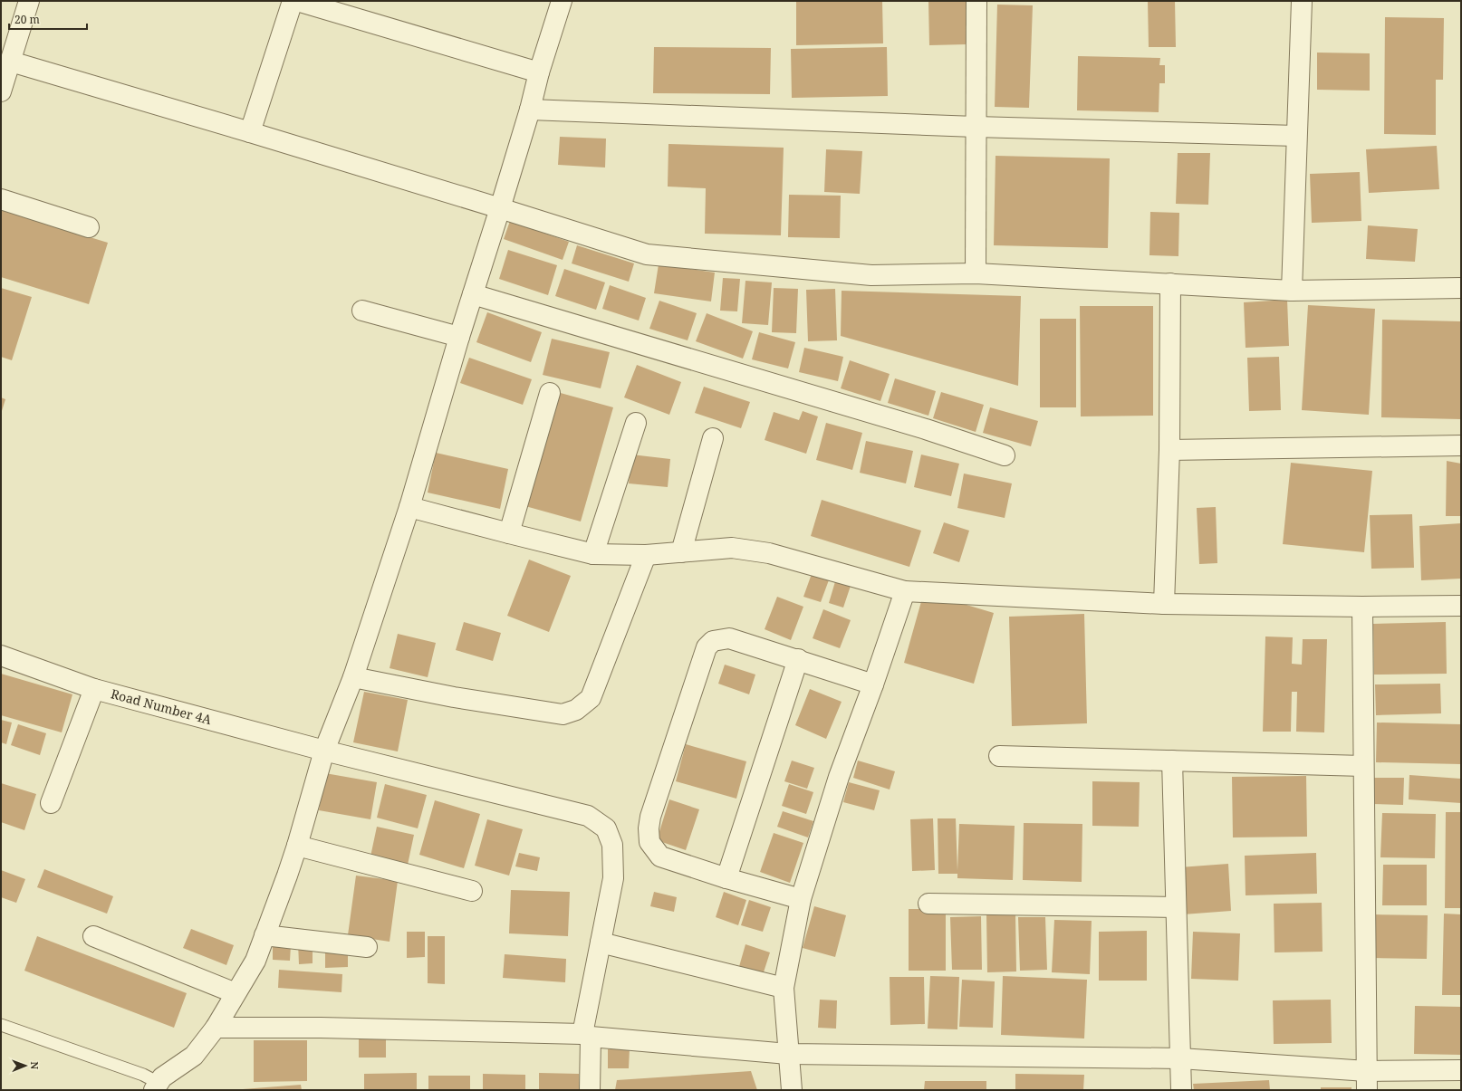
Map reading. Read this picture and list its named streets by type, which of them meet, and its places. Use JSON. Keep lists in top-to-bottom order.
{
  "streets": {
    "street": ["Road Number 4A"]
  },
  "scale_bar": "20 m",
  "north": "right"
}
